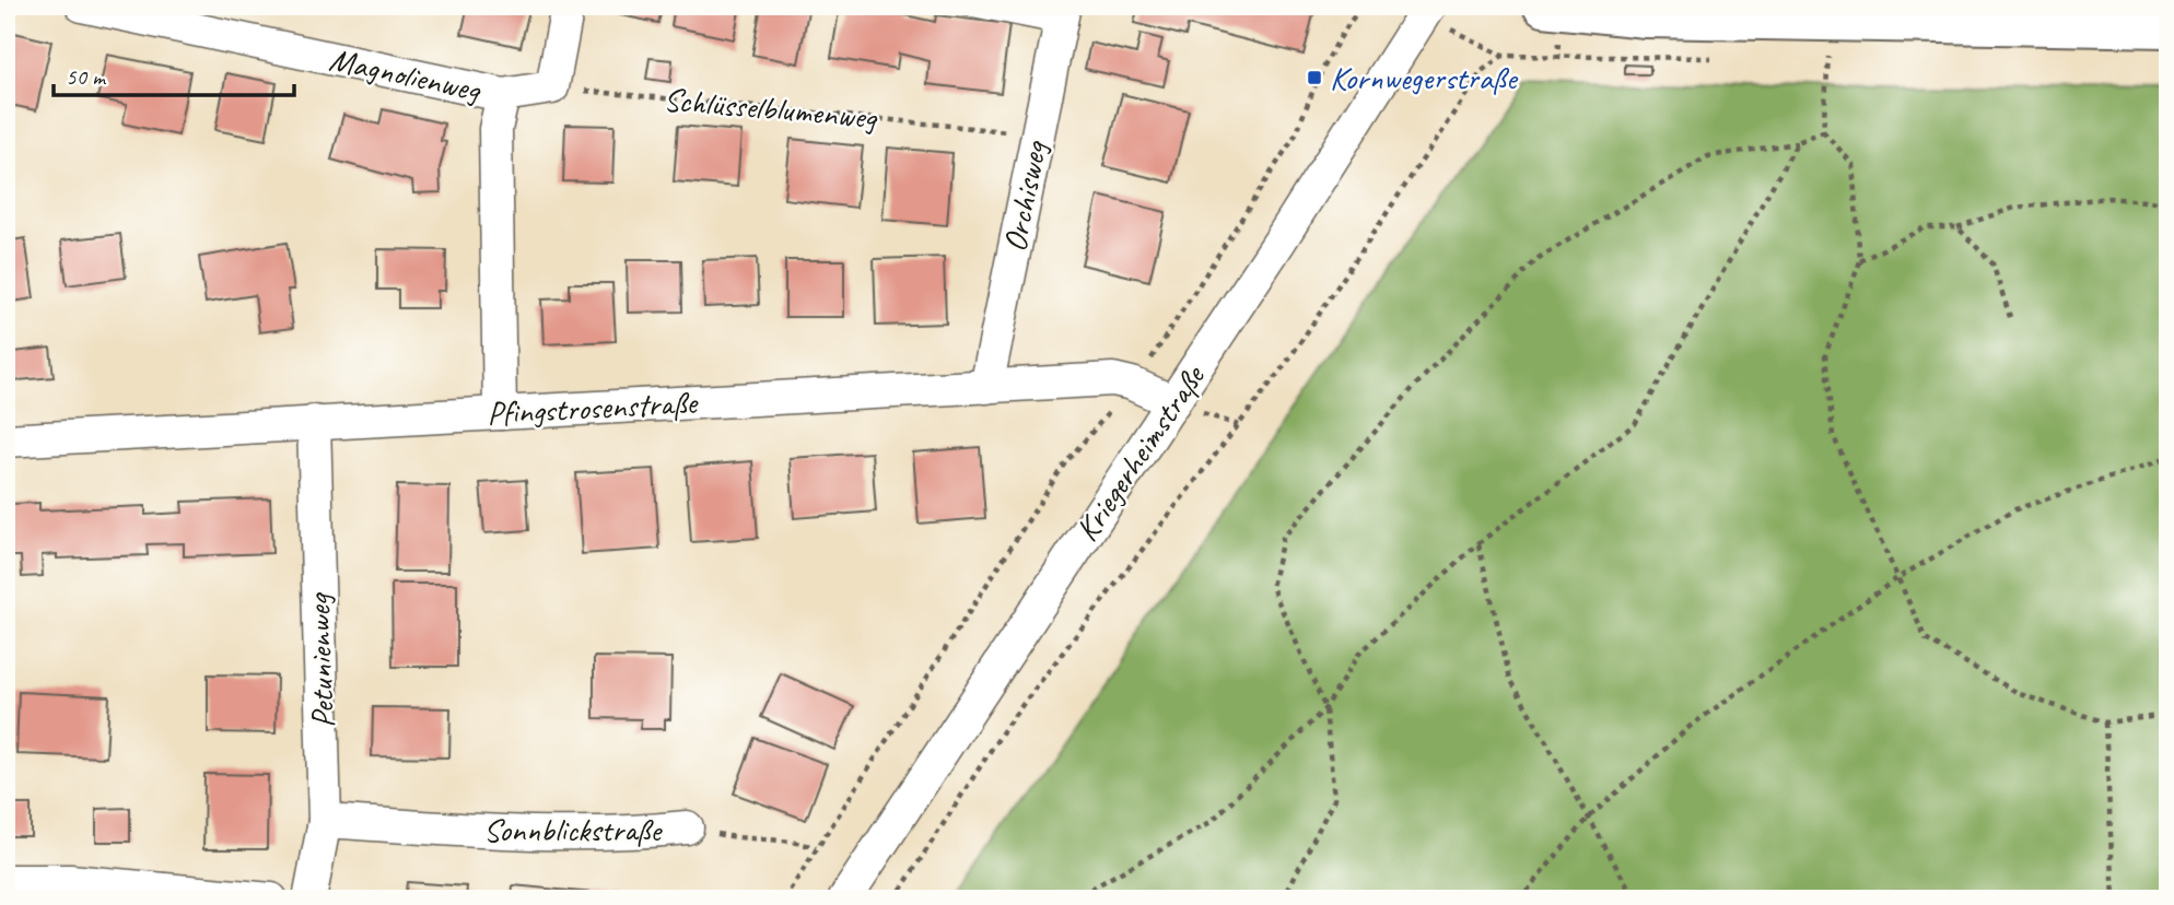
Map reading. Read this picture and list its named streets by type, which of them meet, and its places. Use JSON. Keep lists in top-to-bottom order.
{
  "streets": {
    "street": [
      "Magnolienweg",
      "Orchisweg",
      "Pfingstrosenstraße",
      "Kriegerheimstraße",
      "Petunienweg",
      "Sonnblickstraße"
    ],
    "path": ["Schlüsselblumenweg"]
  },
  "crossings": [
    ["Schlüsselblumenweg", "Orchisweg"],
    ["Orchisweg", "Pfingstrosenstraße"],
    ["Pfingstrosenstraße", "Kriegerheimstraße"],
    ["Pfingstrosenstraße", "Petunienweg"],
    ["Petunienweg", "Sonnblickstraße"]
  ],
  "places": {
    "transit": ["Kornwegerstraße"]
  },
  "scale_bar": "50 m"
}
